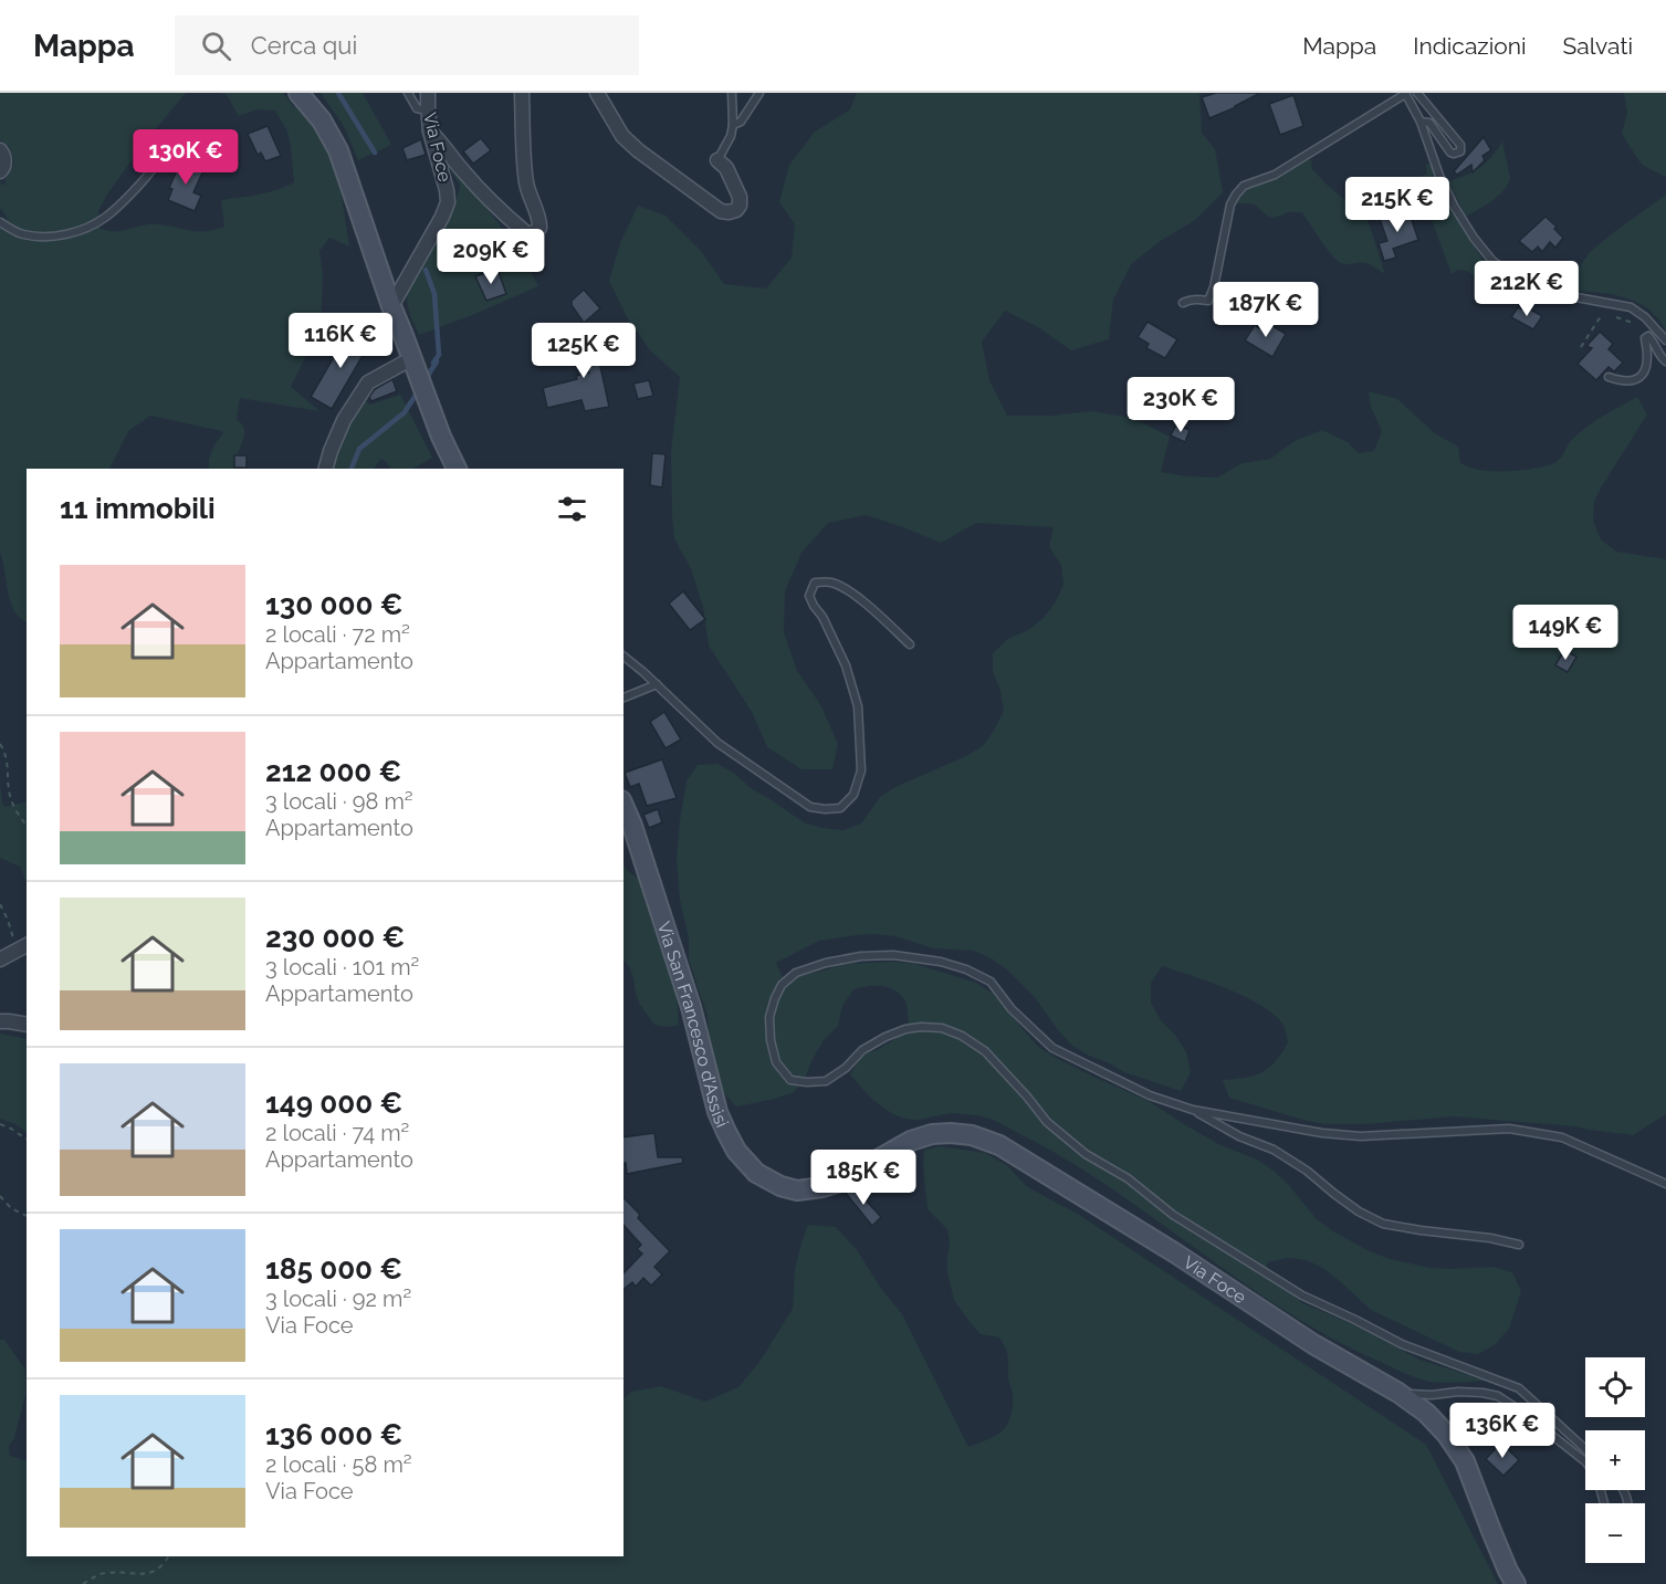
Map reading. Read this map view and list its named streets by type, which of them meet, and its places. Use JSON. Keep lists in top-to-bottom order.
{
  "streets": {
    "main road": ["Via Foce", "Via San Francesco d'Assisi"]
  },
  "crossings": [
    ["Via Foce", "Via San Francesco d'Assisi"]
  ],
  "page": {
    "header": "Mappa",
    "search": "Cerca qui",
    "nav": ["Mappa", "Indicazioni", "Salvati"],
    "price": [
      "130K €",
      "215K €",
      "209K €",
      "212K €",
      "187K €",
      "116K €",
      "125K €",
      "230K €",
      "149K €",
      "185K €",
      "136K €"
    ],
    "heading": "11 immobili",
    "list": [
      {
        "name": "130 000 €",
        "note": "2 locali · 72 m² · Appartamento"
      },
      {
        "name": "212 000 €",
        "note": "3 locali · 98 m² · Appartamento"
      },
      {
        "name": "230 000 €",
        "note": "3 locali · 101 m² · Appartamento"
      },
      {
        "name": "149 000 €",
        "note": "2 locali · 74 m² · Appartamento"
      },
      {
        "name": "185 000 €",
        "note": "3 locali · 92 m² · Via Foce"
      },
      {
        "name": "136 000 €",
        "note": "2 locali · 58 m² · Via Foce"
      }
    ],
    "map_buttons": ["+", "−"]
  }
}
